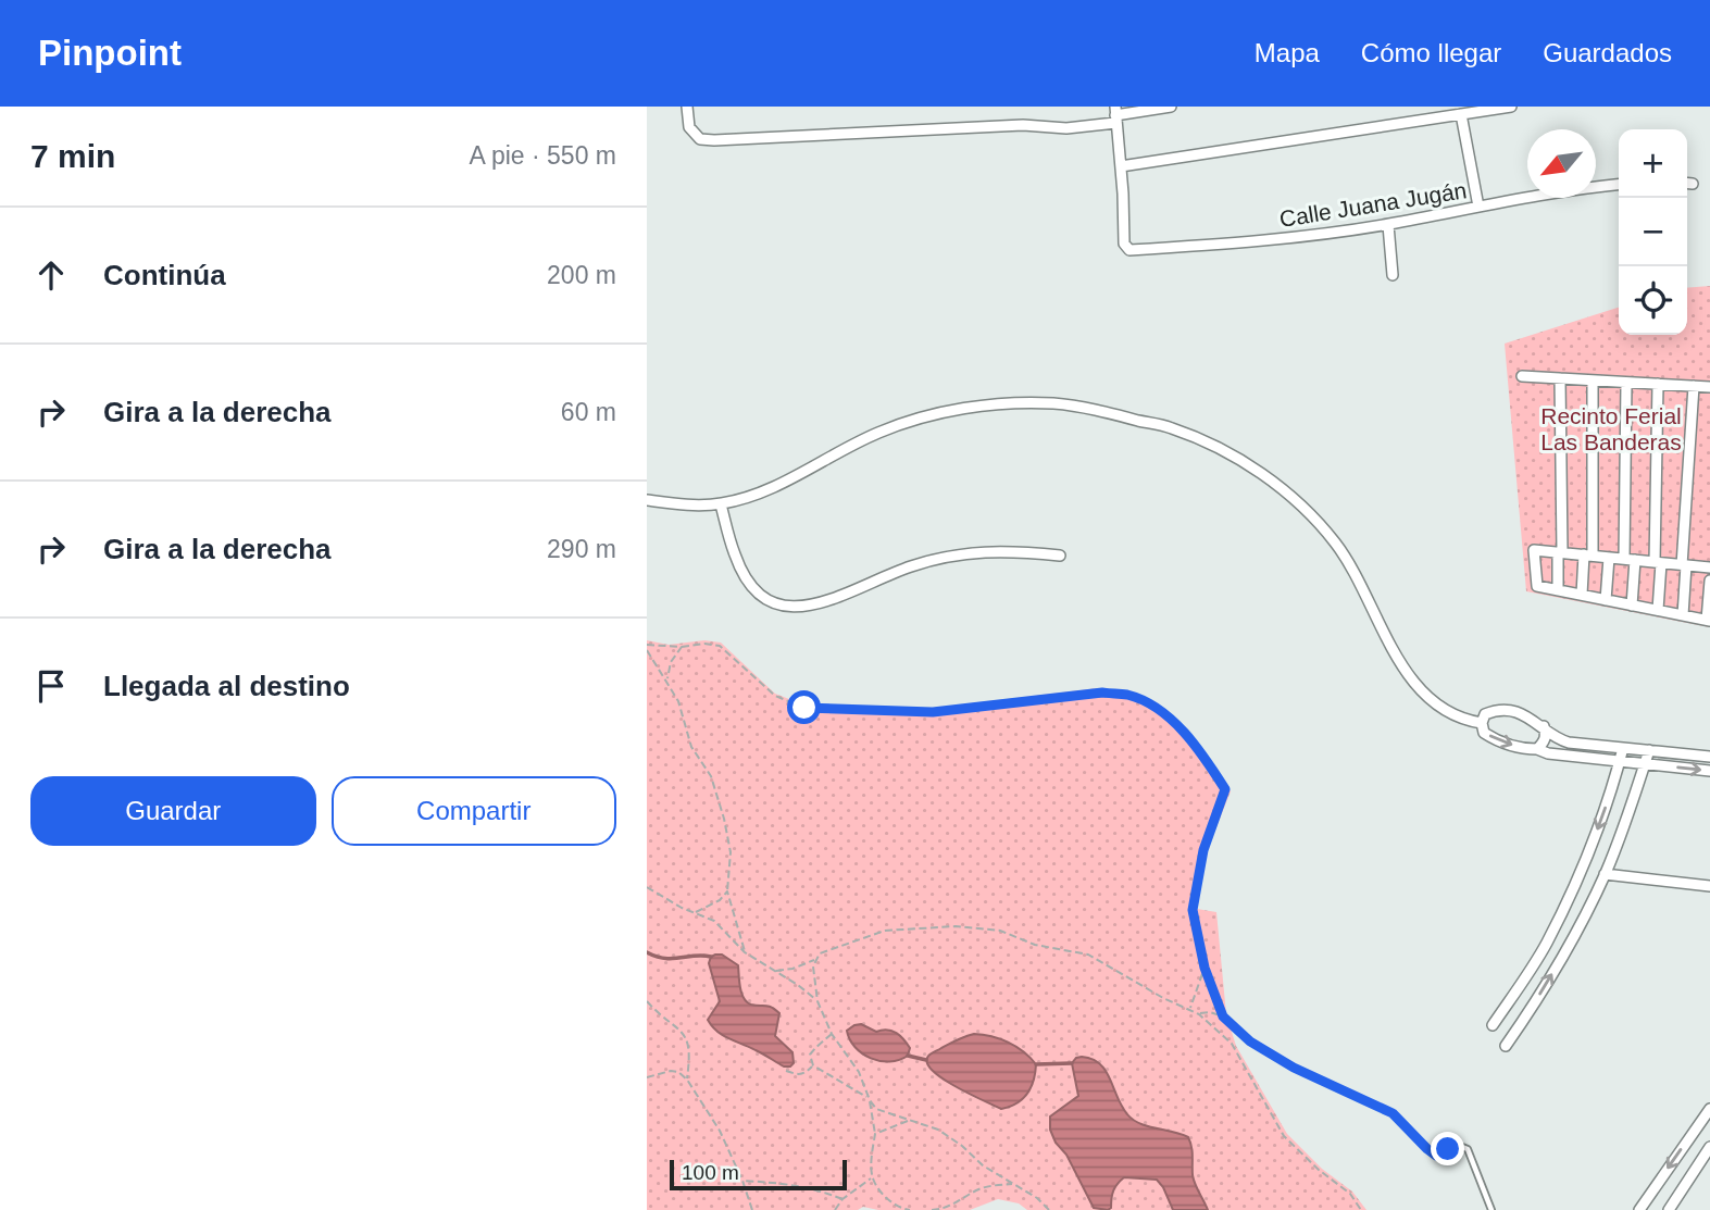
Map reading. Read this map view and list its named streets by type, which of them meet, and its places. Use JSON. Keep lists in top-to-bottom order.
{
  "streets": {
    "street": ["Calle Juana Jugán"]
  },
  "parks": ["Recinto Ferial Las Banderas"],
  "scale_bar": "100 m",
  "north": "bottom left",
  "page": {
    "header": "Pinpoint",
    "nav": ["Mapa", "Cómo llegar", "Guardados"],
    "heading": ["7 min", "A pie · 550 m"],
    "map_buttons": ["+", "−"],
    "list": [
      ["Continúa", "200 m"],
      ["Gira a la derecha", "60 m"],
      ["Gira a la derecha", "290 m"],
      "Llegada al destino"
    ],
    "buttons": ["Guardar", "Compartir"],
    "scale": "100 m"
  }
}
